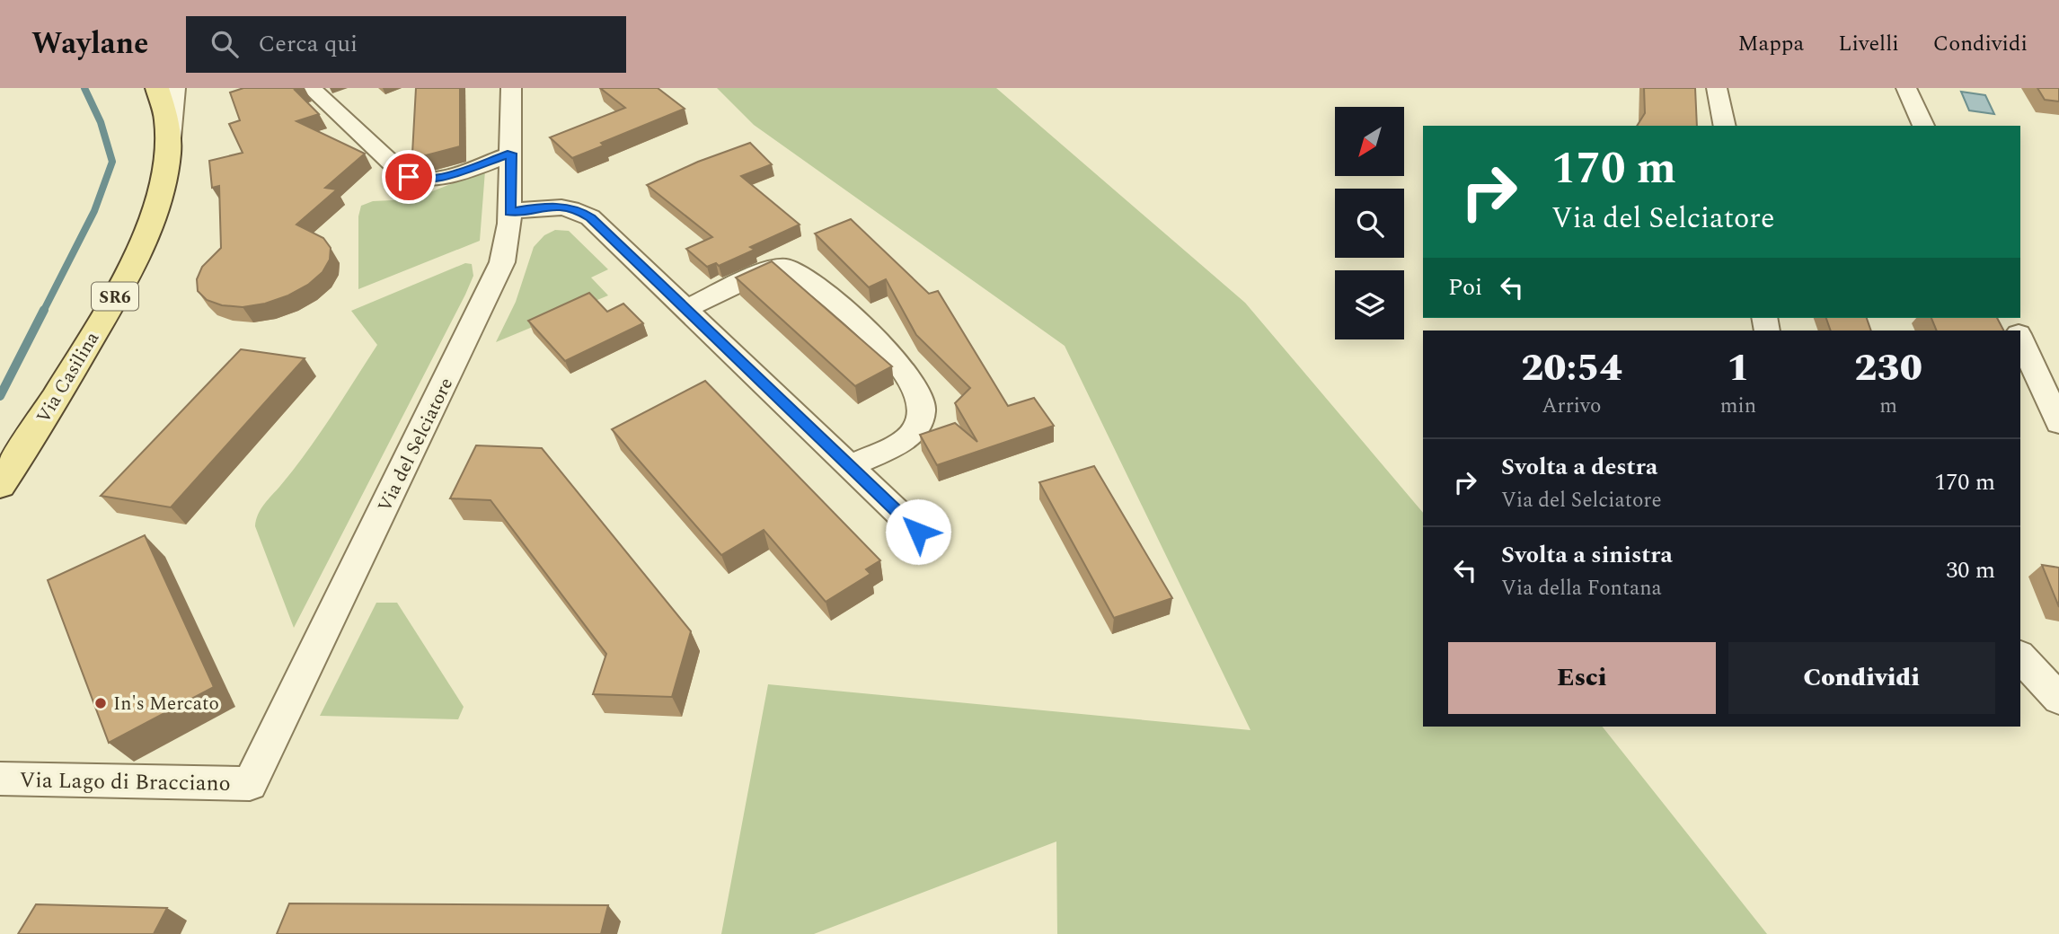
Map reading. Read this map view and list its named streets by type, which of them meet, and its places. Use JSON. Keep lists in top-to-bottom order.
{
  "streets": {
    "main road": ["SR6", "Via Casilina"],
    "street": ["Via del Selciatore", "Via Lago di Bracciano"]
  },
  "crossings": [
    ["Via del Selciatore", "Via Lago di Bracciano"]
  ],
  "places": ["In's Mercato"],
  "north": "bottom left",
  "page": {
    "header": "Waylane",
    "search": "Cerca qui",
    "nav": ["Mappa", "Livelli", "Condividi"],
    "turn": ["170 m", "Via del Selciatore"],
    "then": "Poi",
    "eta": [
      "20:54",
      "Arrivo",
      "1",
      "min",
      "230",
      "m"
    ],
    "list": [
      {
        "name": "Svolta a destra",
        "note": "Via del Selciatore",
        "value": "170 m"
      },
      {
        "name": "Svolta a sinistra",
        "note": "Via della Fontana",
        "value": "30 m"
      }
    ],
    "buttons": ["Esci", "Condividi"]
  }
}
